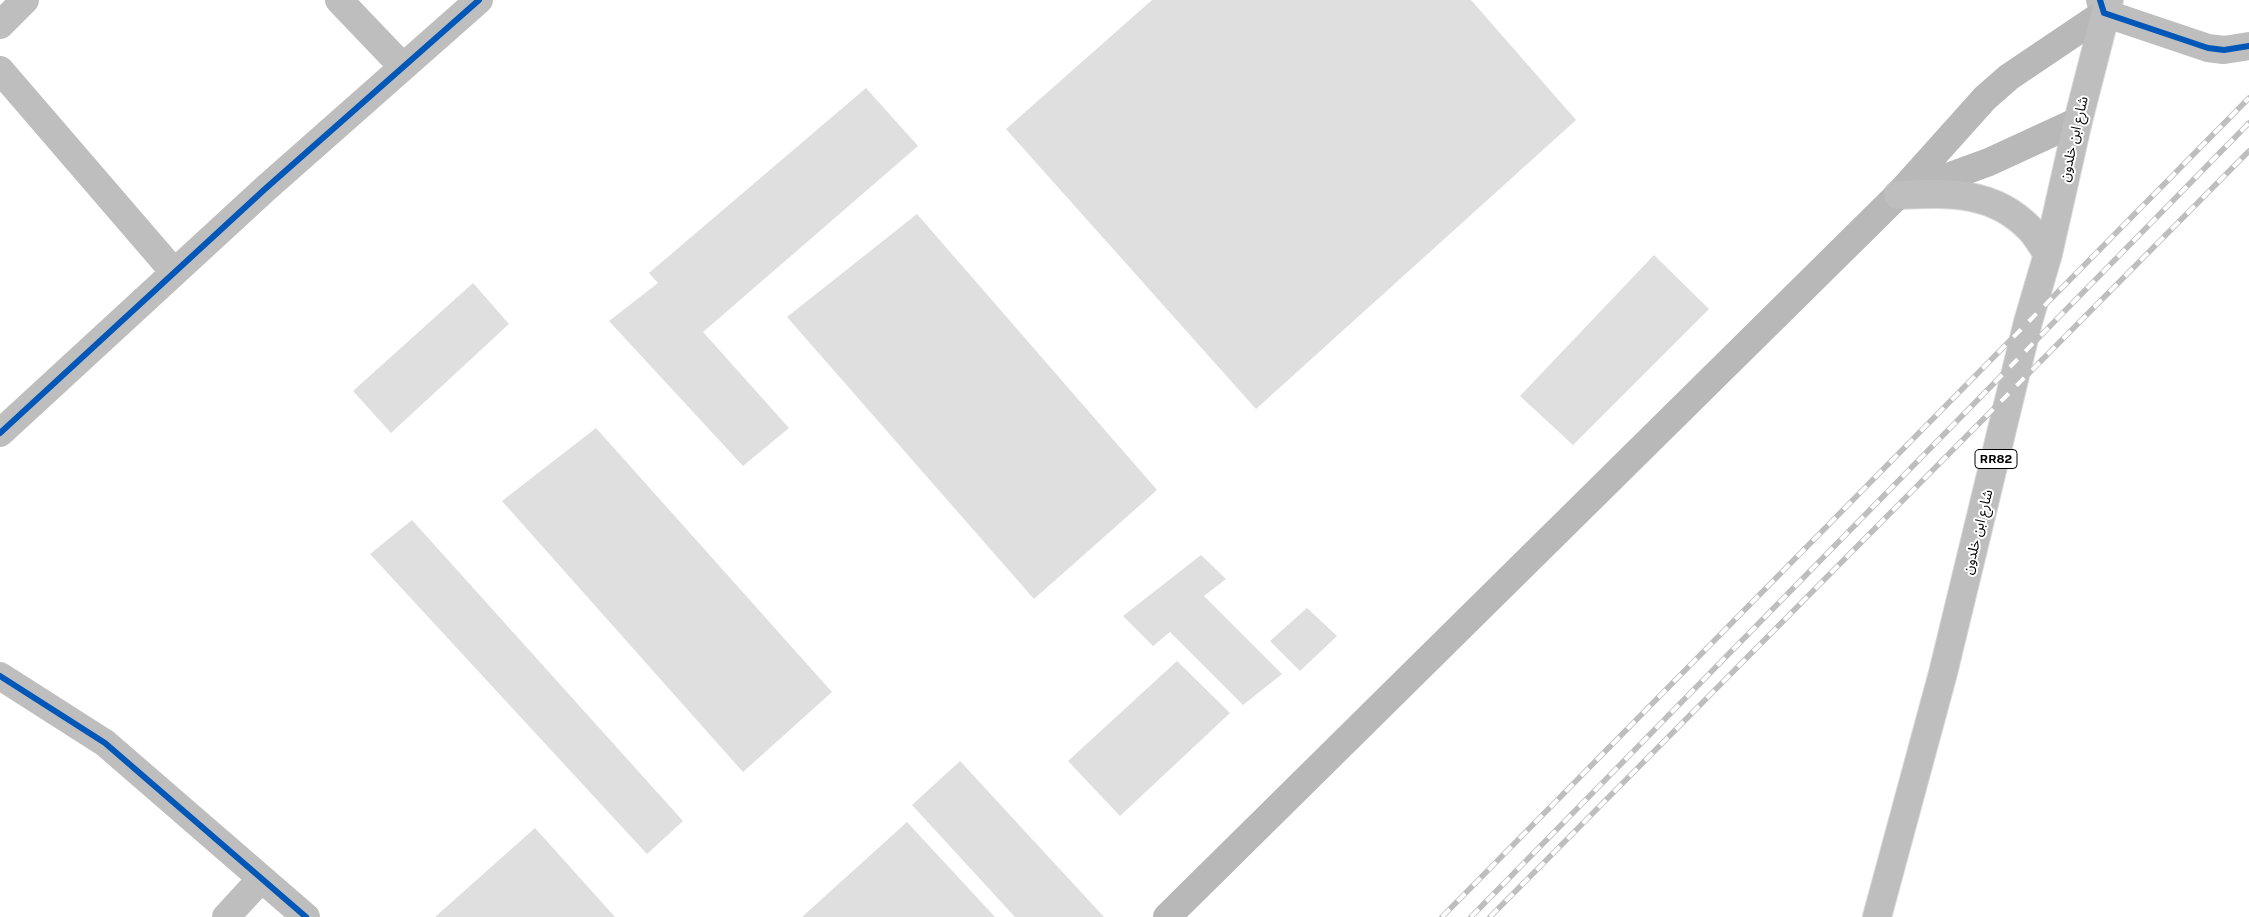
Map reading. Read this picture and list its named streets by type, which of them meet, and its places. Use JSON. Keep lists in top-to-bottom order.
{
  "streets": {
    "street": ["شارع ابن خلدون", "RR82"]
  }
}
